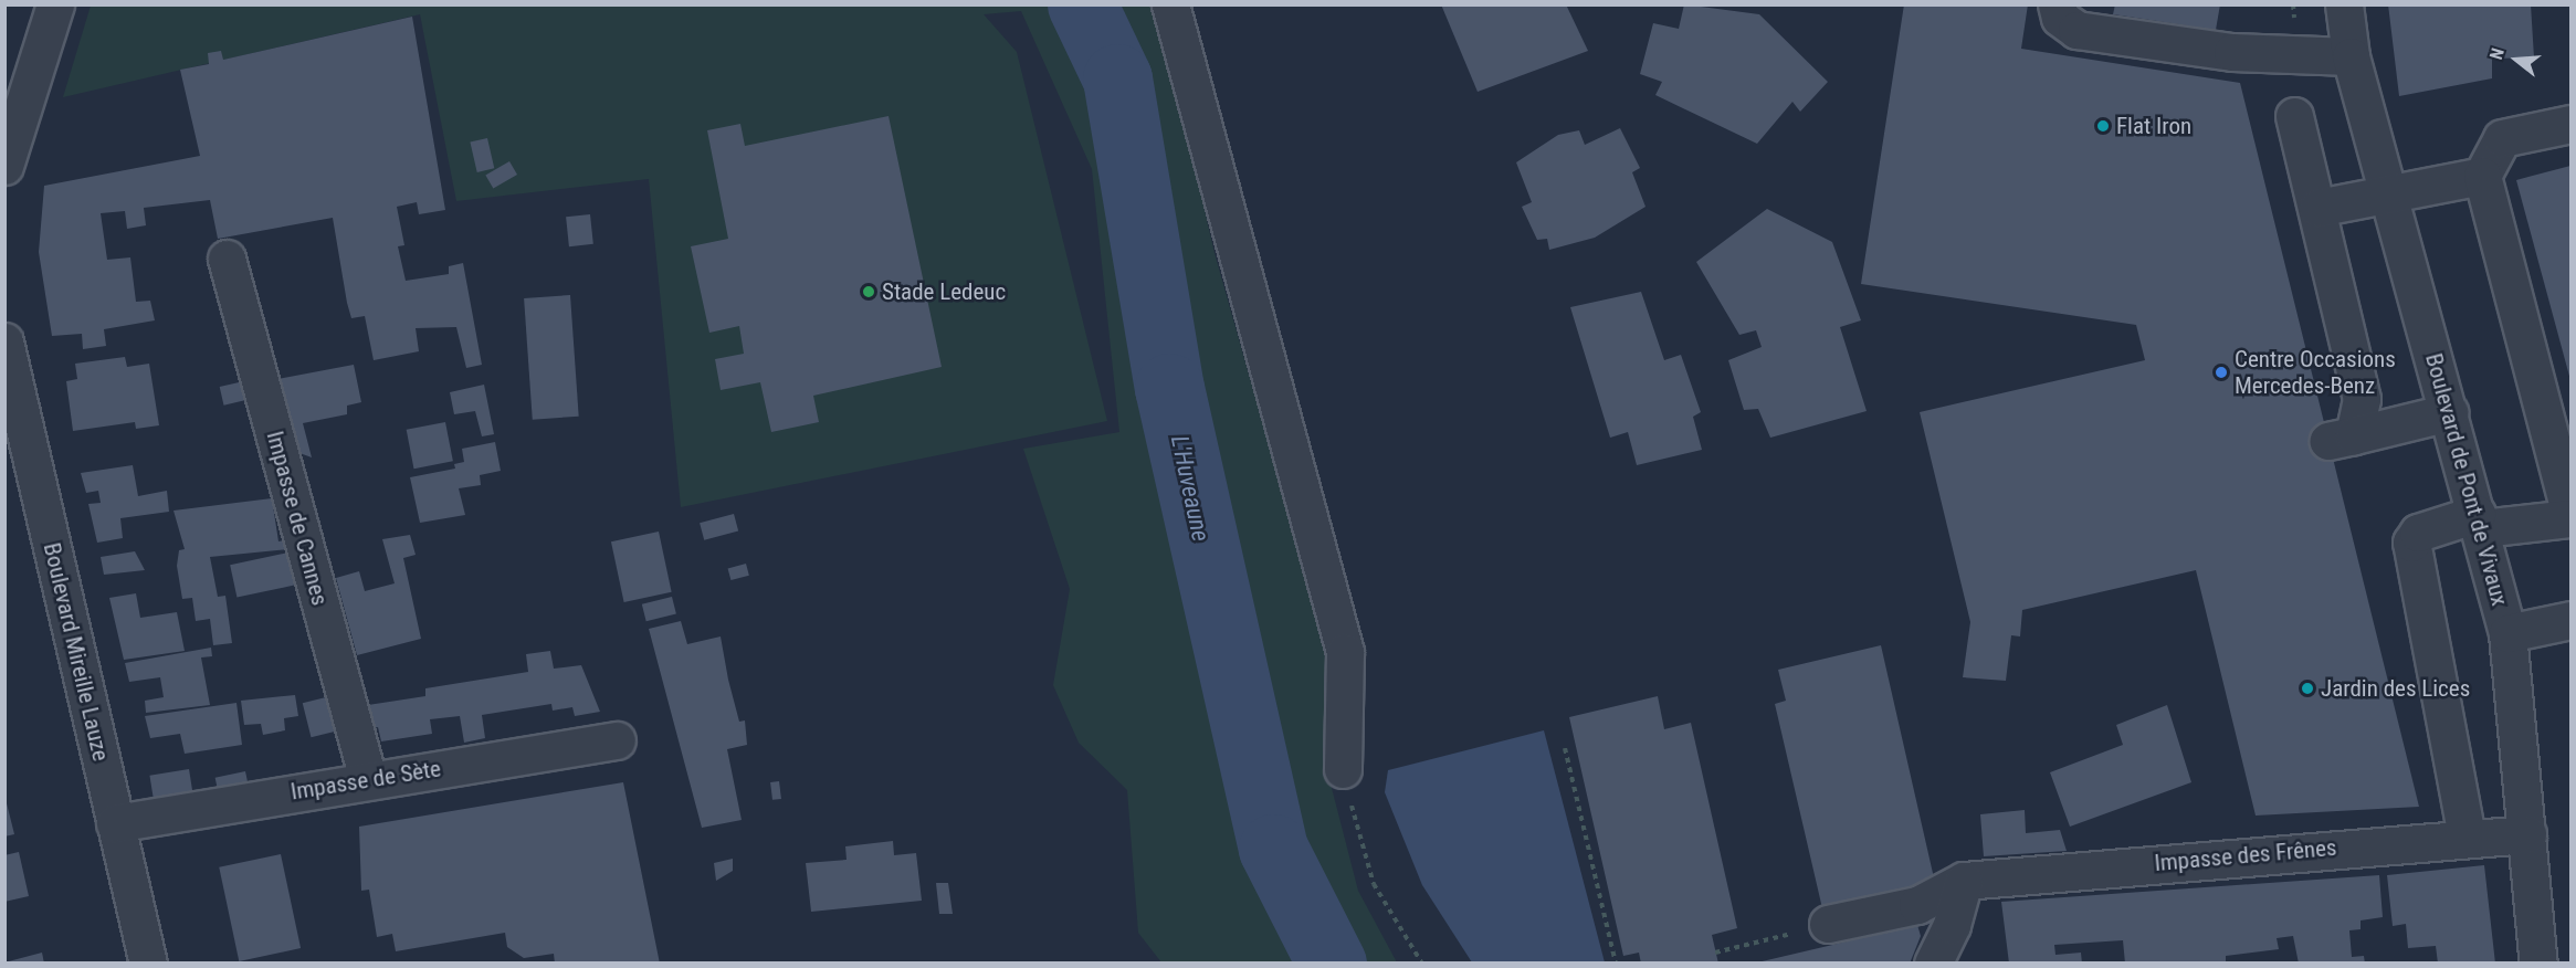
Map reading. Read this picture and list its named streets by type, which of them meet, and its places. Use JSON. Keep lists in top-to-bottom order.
{
  "streets": {
    "street": [
      "Boulevard de Pont de Vivaux",
      "Impasse de Cannes",
      "Boulevard Mireille Lauze",
      "Impasse de Sète",
      "Impasse des Frênes"
    ]
  },
  "crossings": [
    ["Boulevard de Pont de Vivaux", "Impasse des Frênes"],
    ["Impasse de Cannes", "Impasse de Sète"],
    ["Boulevard Mireille Lauze", "Impasse de Sète"]
  ],
  "water": ["L'Huveaune"],
  "places": [
    "Flat Iron",
    "Stade Ledeuc",
    "Centre Occasions Mercedes-Benz",
    "Jardin des Lices"
  ],
  "north": "left"
}
